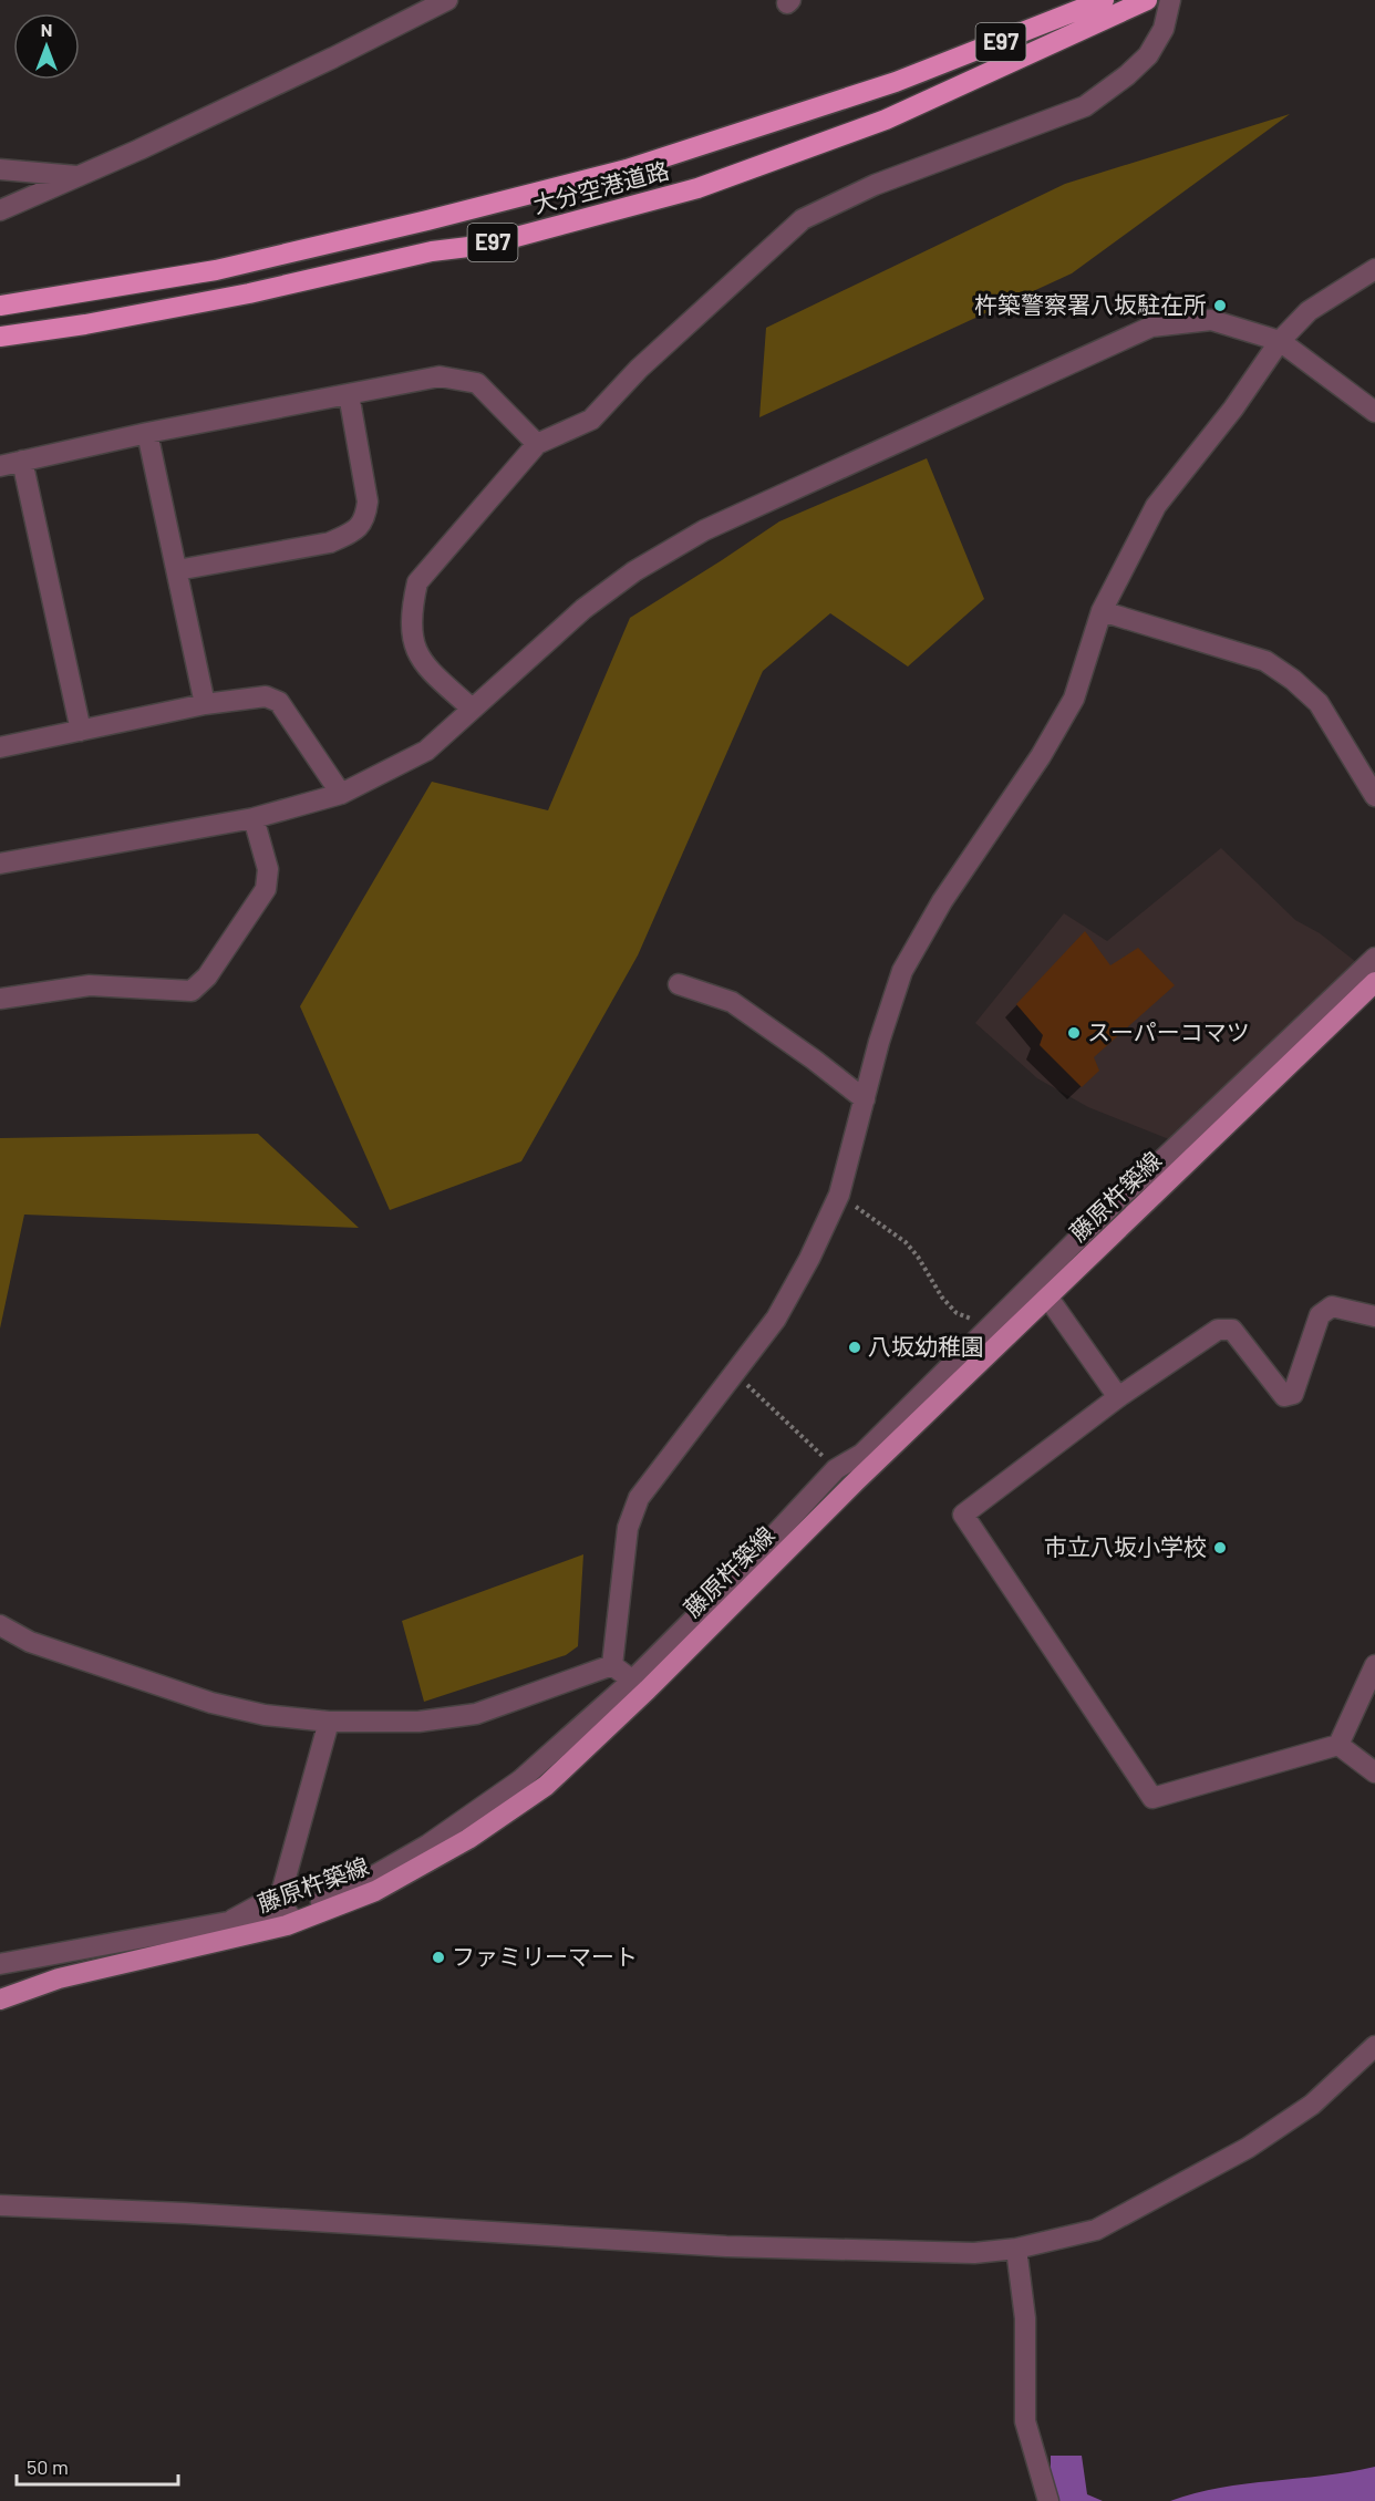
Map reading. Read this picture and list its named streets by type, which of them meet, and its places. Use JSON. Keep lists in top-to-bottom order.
{
  "streets": {
    "highway": ["E97", "大分空港道路"],
    "main road": ["藤原杵築線"]
  },
  "places": [
    "杵築警察署八坂駐在所",
    "スーパーコマツ",
    "八坂幼稚園",
    "市立八坂小学校",
    "ファミリーマート"
  ],
  "scale_bar": "50 m",
  "north": "top"
}
